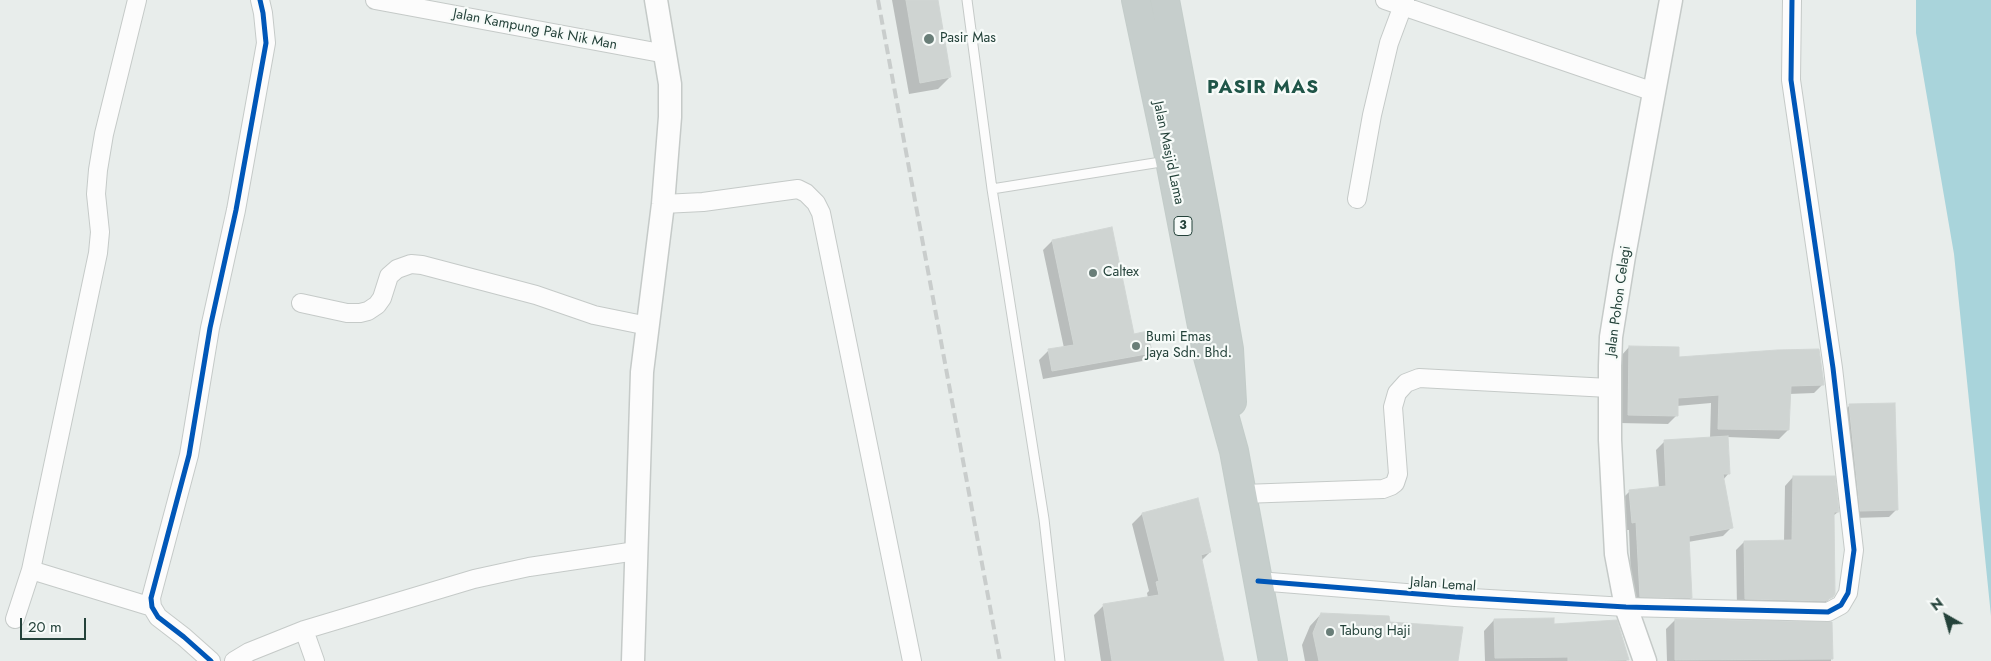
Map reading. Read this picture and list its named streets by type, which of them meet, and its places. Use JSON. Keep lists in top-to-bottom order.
{
  "streets": {
    "highway": ["Jalan Masjid Lama", "3"],
    "street": ["Jalan Kampung Pak Nik Man", "Jalan Pohon Celagi", "Jalan Lemal"]
  },
  "crossings": [
    ["Jalan Masjid Lama", "Jalan Lemal"],
    ["Jalan Pohon Celagi", "Jalan Lemal"]
  ],
  "districts": ["PASIR MAS"],
  "places": [
    "Pasir Mas",
    "Caltex",
    "Bumi Emas Jaya Sdn. Bhd.",
    "Tabung Haji"
  ],
  "scale_bar": "20 m",
  "north": "top left"
}
